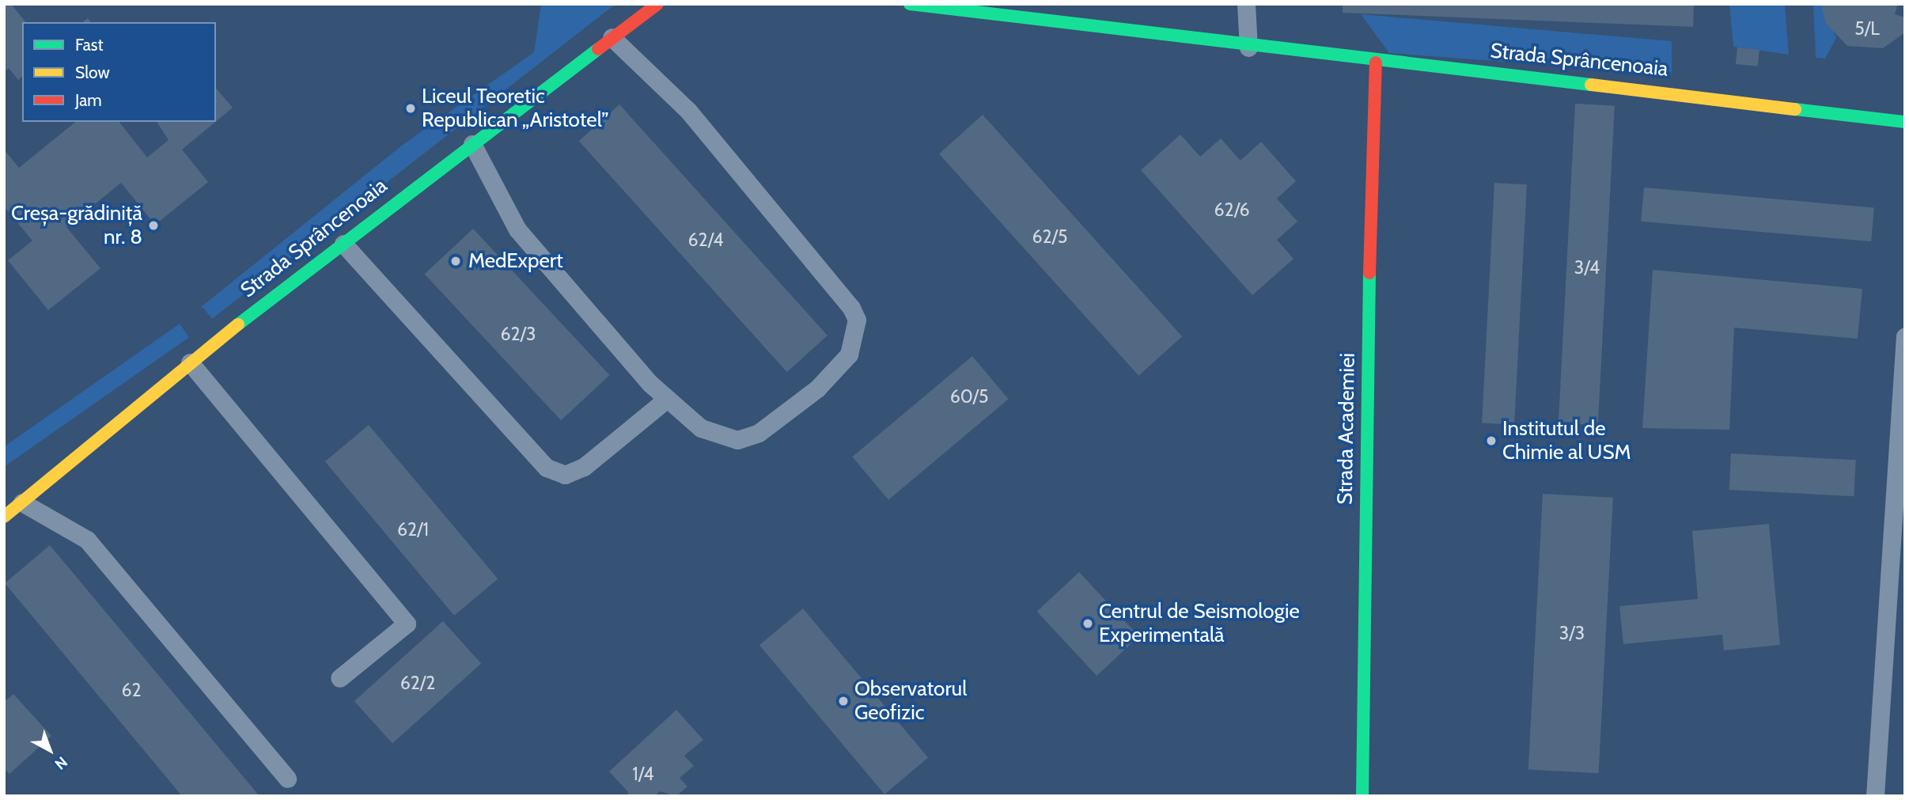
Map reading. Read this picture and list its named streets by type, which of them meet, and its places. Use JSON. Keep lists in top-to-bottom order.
{
  "streets": {
    "street": ["Strada Sprâncenoaia", "Strada Academiei"]
  },
  "crossings": [
    ["Strada Sprâncenoaia", "Strada Academiei"]
  ],
  "places": [
    "Liceul Teoretic Republican „Aristotel”",
    "Creșa-grădiniță nr. 8",
    "MedExpert",
    "Institutul de Chimie al USM",
    "Centrul de Seismologie Experimentală",
    "Observatorul Geofizic"
  ],
  "house_numbers": [
    "5/L",
    "62/6",
    "62/5",
    "62/4",
    "3/4",
    "62/3",
    "60/5",
    "62/1",
    "3/3",
    "62/2",
    "62",
    "1/4"
  ],
  "legend": ["Fast", "Slow", "Jam"],
  "north": "bottom right"
}
